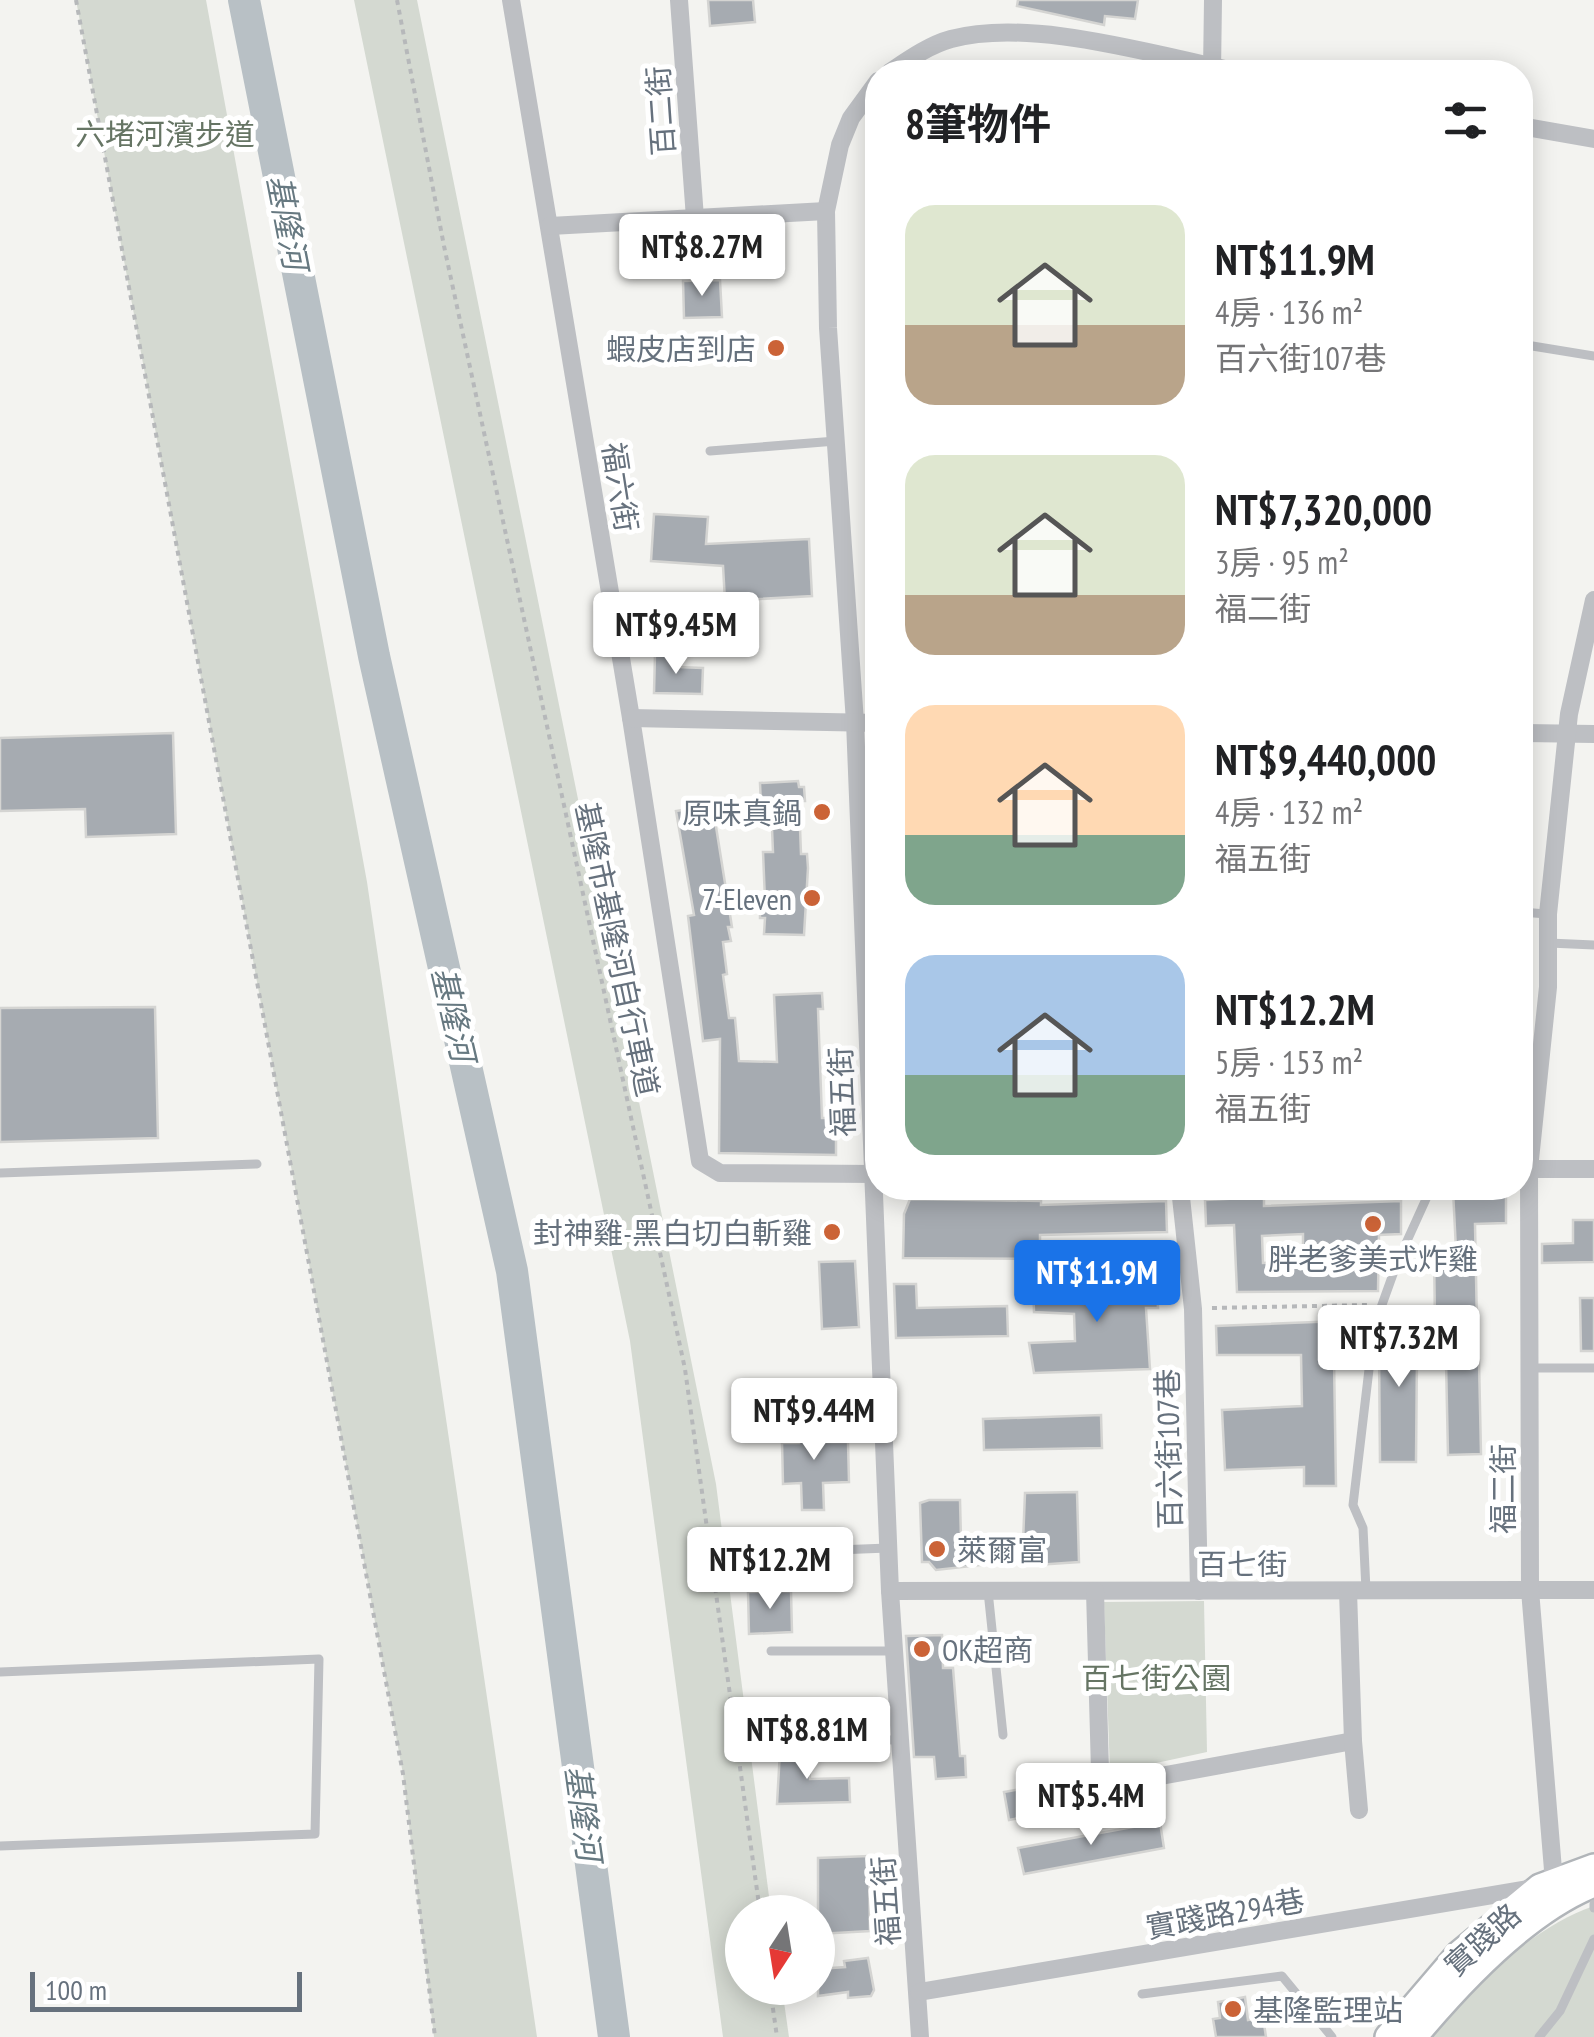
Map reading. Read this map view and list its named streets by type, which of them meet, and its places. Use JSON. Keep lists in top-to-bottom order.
{
  "streets": {
    "street": [
      "百二街",
      "福六街",
      "福五街",
      "百六街107巷",
      "福二街",
      "百七街",
      "實踐路294巷",
      "實踐路"
    ],
    "path": ["基隆市基隆河自行車道"]
  },
  "crossings": [
    ["福五街", "百七街"],
    ["福五街", "實踐路294巷"],
    ["百六街107巷", "百七街"],
    ["福二街", "百七街"],
    ["福二街", "實踐路294巷"],
    ["福二街", "實踐路"],
    ["實踐路294巷", "實踐路"]
  ],
  "water": ["基隆河"],
  "parks": ["六堵河濱步道", "百七街公園"],
  "places": [
    "蝦皮店到店",
    "原味真鍋",
    "7-Eleven",
    "胖老爹美式炸雞",
    "封神雞-黑白切白斬雞",
    "萊爾富",
    "OK超商",
    "基隆監理站"
  ],
  "scale_bar": "100 m",
  "north": "bottom",
  "page": {
    "heading": "8筆物件",
    "list": [
      {
        "name": "NT$11.9M",
        "note": "4房 · 136 m² · 百六街107巷"
      },
      {
        "name": "NT$7,320,000",
        "note": "3房 · 95 m² · 福二街"
      },
      {
        "name": "NT$9,440,000",
        "note": "4房 · 132 m² · 福五街"
      },
      {
        "name": "NT$12.2M",
        "note": "5房 · 153 m² · 福五街"
      }
    ],
    "price": [
      "NT$8.27M",
      "NT$9.45M",
      "NT$11.9M",
      "NT$7.32M",
      "NT$9.44M",
      "NT$12.2M",
      "NT$8.81M",
      "NT$5.4M"
    ],
    "scale": "100 m"
  }
}
